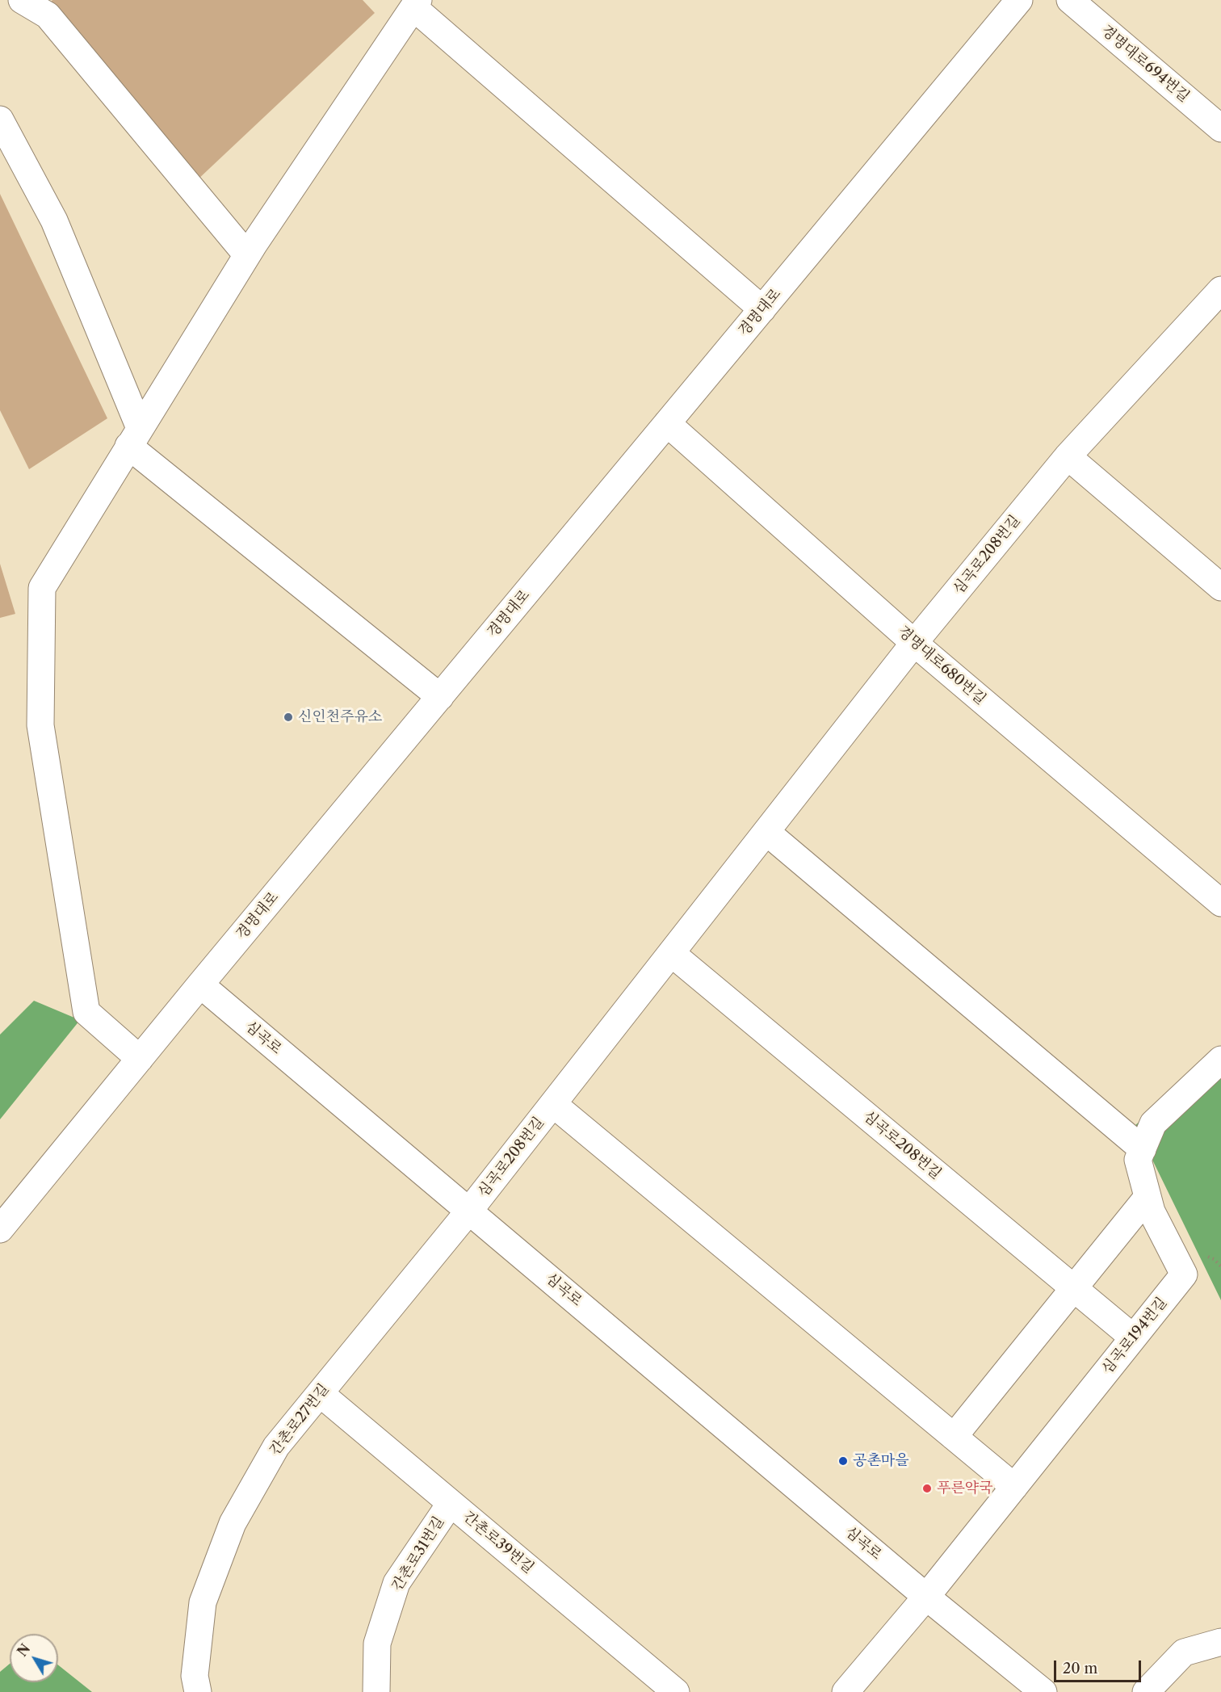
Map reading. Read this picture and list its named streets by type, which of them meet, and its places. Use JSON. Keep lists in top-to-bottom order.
{
  "streets": {
    "street": [
      "경명대로694번길",
      "경명대로",
      "심곡로208번길",
      "경명대로680번길",
      "심곡로",
      "심곡로194번길",
      "간촌로27번길",
      "간촌로39번길",
      "간촌로31번길"
    ]
  },
  "crossings": [
    ["경명대로", "경명대로680번길"],
    ["경명대로", "심곡로"],
    ["심곡로208번길", "경명대로680번길"],
    ["심곡로208번길", "심곡로"],
    ["심곡로208번길", "심곡로194번길"],
    ["심곡로208번길", "간촌로27번길"],
    ["심곡로", "심곡로194번길"],
    ["심곡로", "간촌로27번길"],
    ["간촌로27번길", "간촌로39번길"],
    ["간촌로39번길", "간촌로31번길"]
  ],
  "places": ["신인천주유소", "공촌마을", "푸른약국"],
  "scale_bar": "20 m",
  "north": "top left"
}
